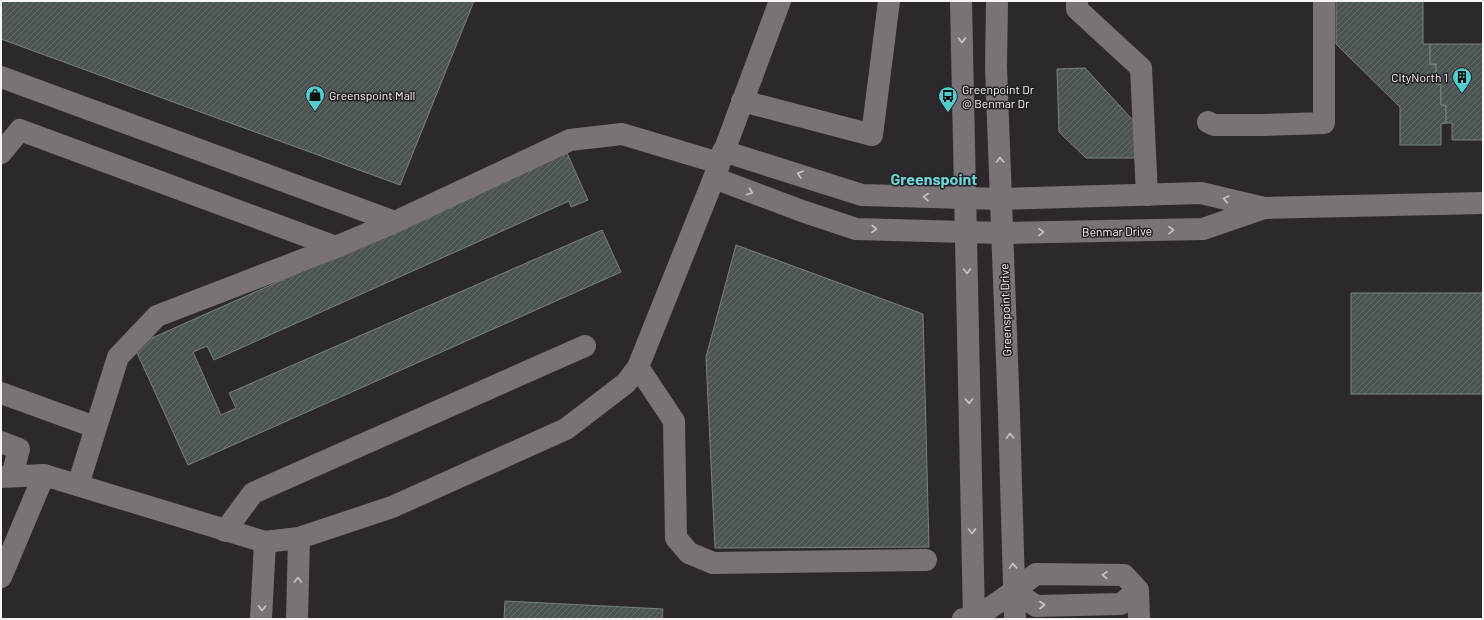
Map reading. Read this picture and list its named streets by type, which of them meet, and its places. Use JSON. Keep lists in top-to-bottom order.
{
  "streets": {
    "street": ["Benmar Drive", "Greenspoint Drive"]
  },
  "crossings": [
    ["Benmar Drive", "Greenspoint Drive"]
  ],
  "districts": ["Greenspoint"],
  "places": {
    "building": ["CityNorth 1"],
    "shop": ["Greenspoint Mall"],
    "bus stop": ["Greenpoint Dr @ Benmar Dr"]
  }
}
